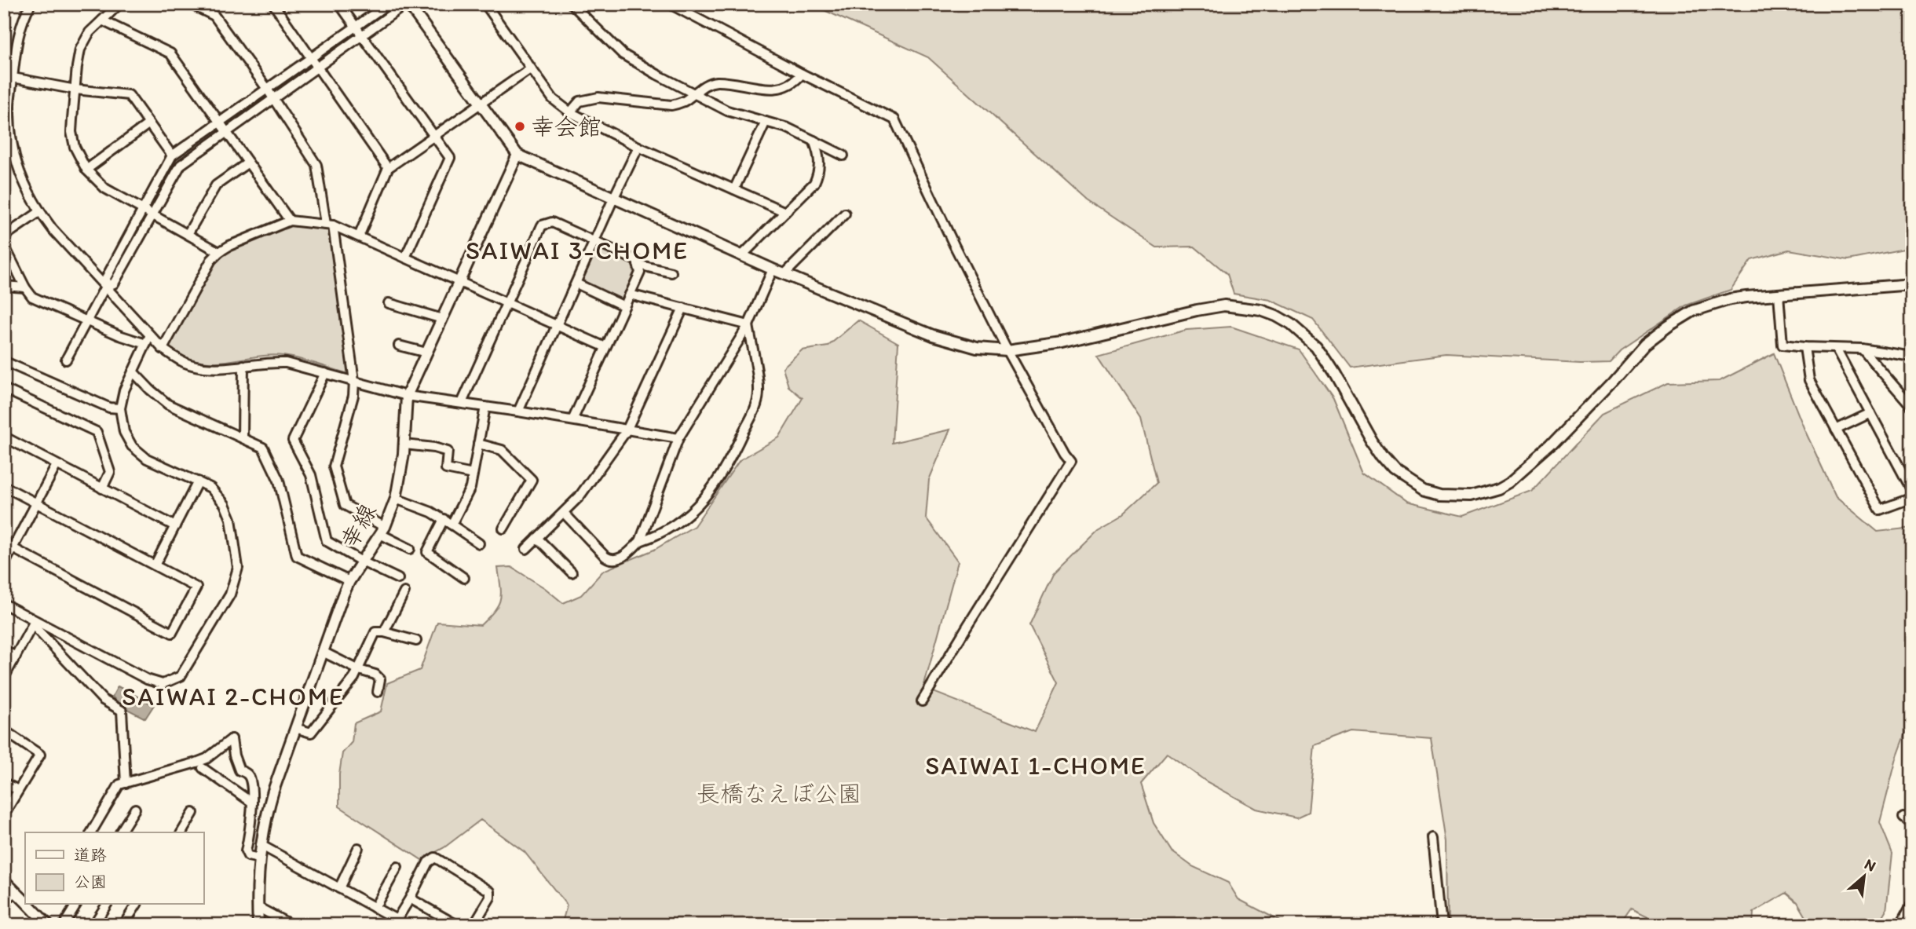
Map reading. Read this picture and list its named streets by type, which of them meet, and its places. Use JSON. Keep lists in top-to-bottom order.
{
  "streets": {
    "street": ["幸線"]
  },
  "districts": ["SAIWAI 3-CHOME", "SAIWAI 2-CHOME", "SAIWAI 1-CHOME"],
  "parks": ["長橋なえぼ公園"],
  "places": ["幸会館"],
  "legend": ["道路", "公園"],
  "north": "top right"
}
